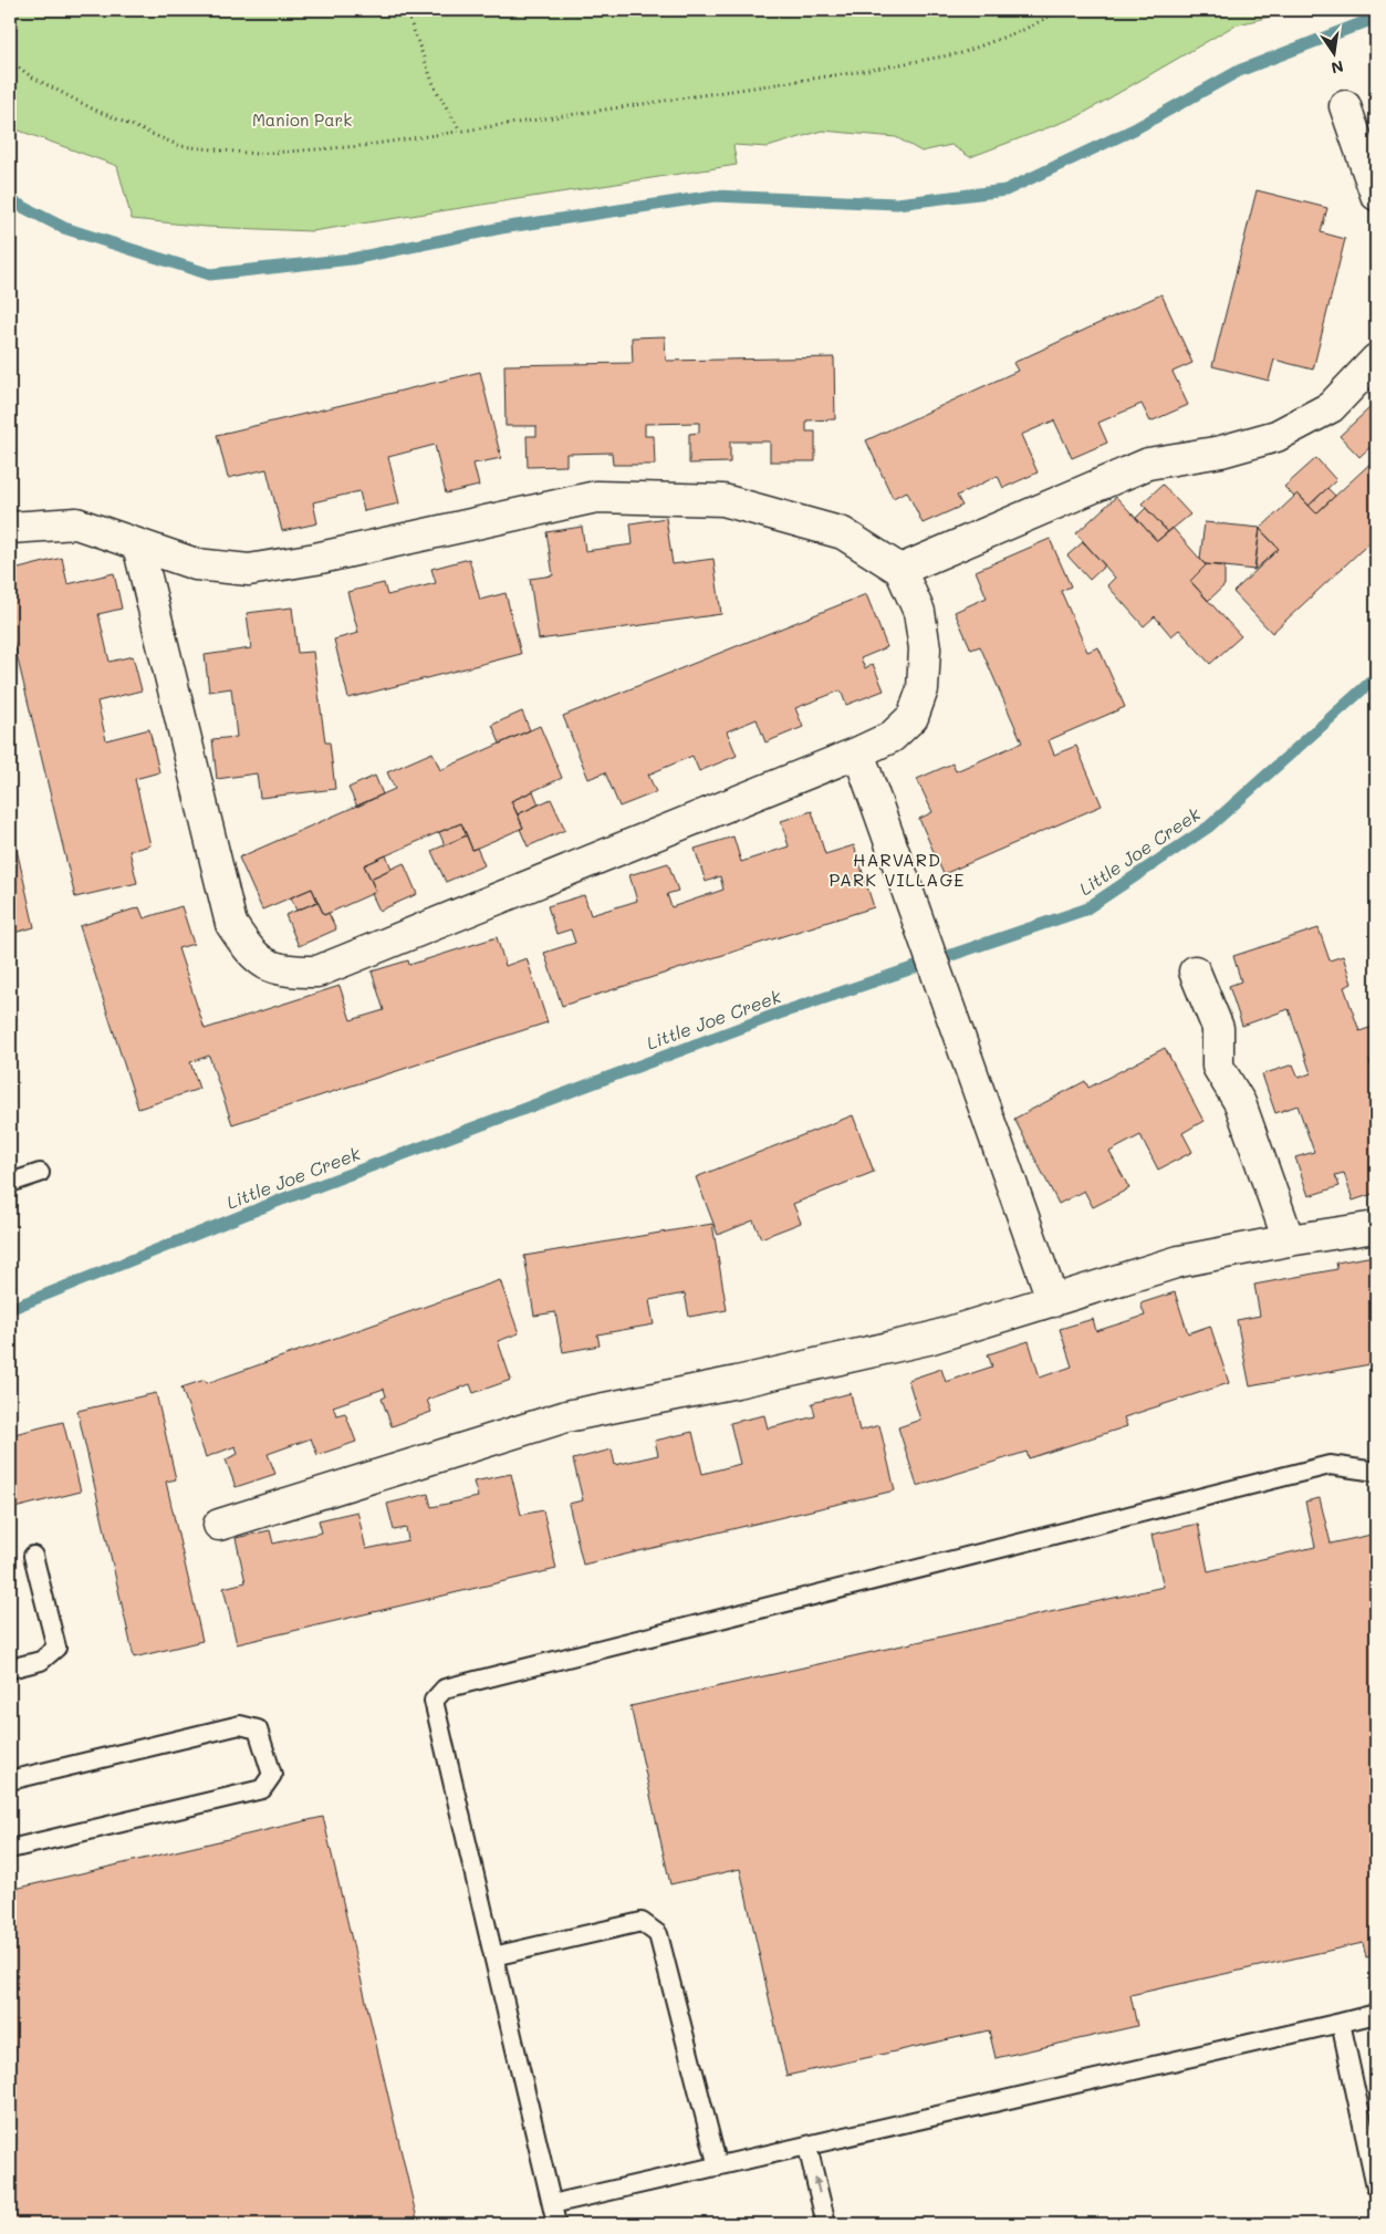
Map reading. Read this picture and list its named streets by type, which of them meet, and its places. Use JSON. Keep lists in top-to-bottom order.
{
  "districts": ["HARVARD PARK VILLAGE"],
  "water": ["Little Joe Creek"],
  "parks": ["Manion Park"],
  "north": "bottom"
}
